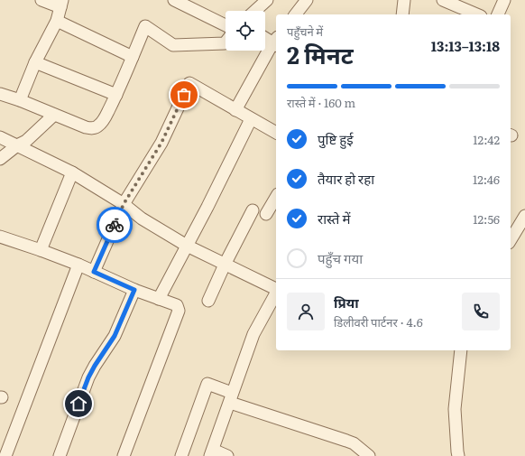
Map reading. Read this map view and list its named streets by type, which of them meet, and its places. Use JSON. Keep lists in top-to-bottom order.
{
  "page": {
    "heading": ["2 मिनट", "पहुँचने में", "13:13–13:18"],
    "panel": ["प्रिया", "डिलीवरी पार्टनर · 4.6"],
    "bar": "रास्ते में · 160 m",
    "list": [
      ["पुष्टि हुई", "12:42"],
      ["तैयार हो रहा", "12:46"],
      ["रास्ते में", "12:56"],
      "पहुँच गया"
    ]
  }
}
